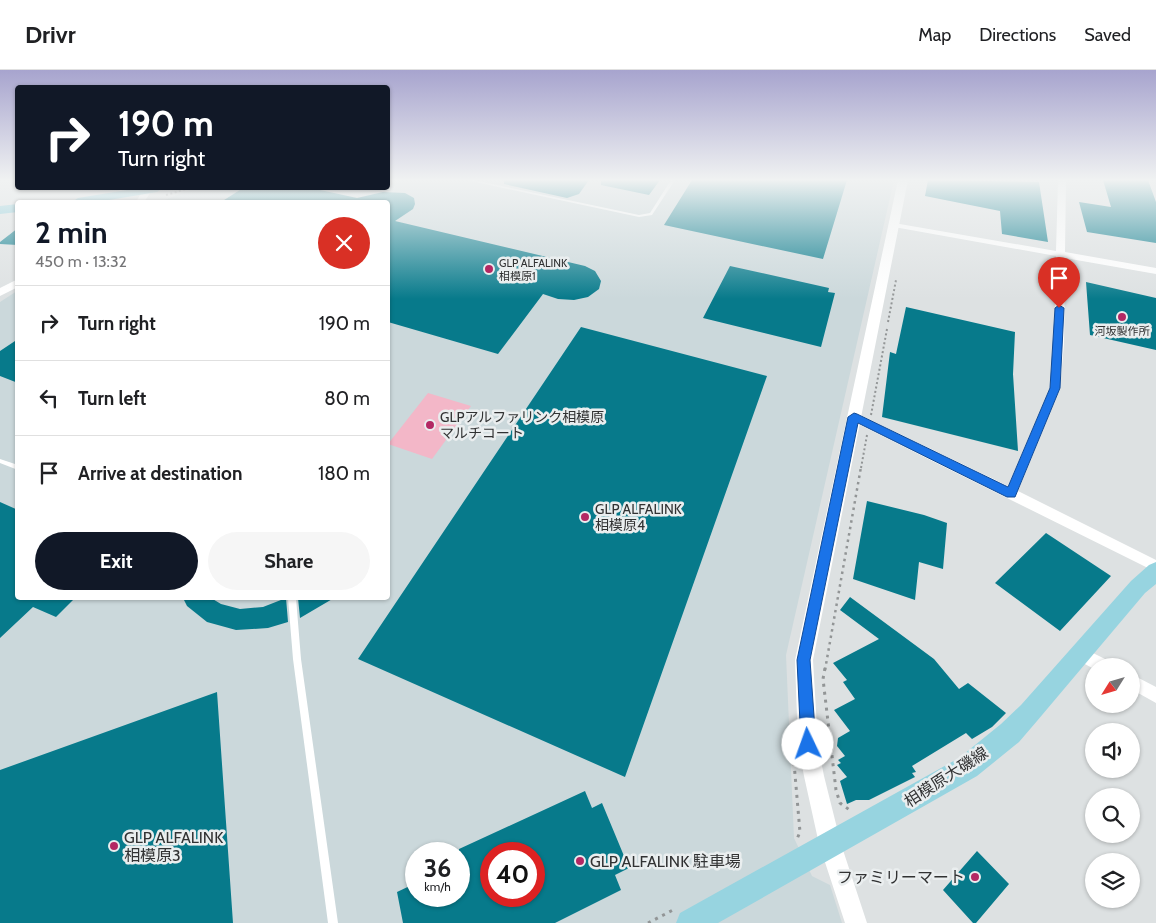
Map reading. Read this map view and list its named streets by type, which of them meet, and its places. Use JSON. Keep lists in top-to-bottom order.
{
  "streets": {
    "main road": ["相模原大磯線"]
  },
  "places": [
    "GLP ALFALINK 相模原1",
    "河坂製作所",
    "GLPアルファリンク相模原 マルチコート",
    "GLP ALFALINK 相模原4",
    "GLP ALFALINK 相模原3",
    "GLP ALFALINK 駐車場",
    "ファミリーマート"
  ],
  "north": "bottom left",
  "page": {
    "header": "Drivr",
    "nav": ["Map", "Directions", "Saved"],
    "turn": ["190 m", "Turn right"],
    "heading": ["2 min", "450 m · 13:32"],
    "list": [
      {
        "name": "Turn right",
        "value": "190 m"
      },
      {
        "name": "Turn left",
        "value": "80 m"
      },
      {
        "name": "Arrive at destination",
        "value": "180 m"
      }
    ],
    "buttons": ["Exit", "Share"],
    "speed": "36 km/h",
    "limit": "40"
  }
}
